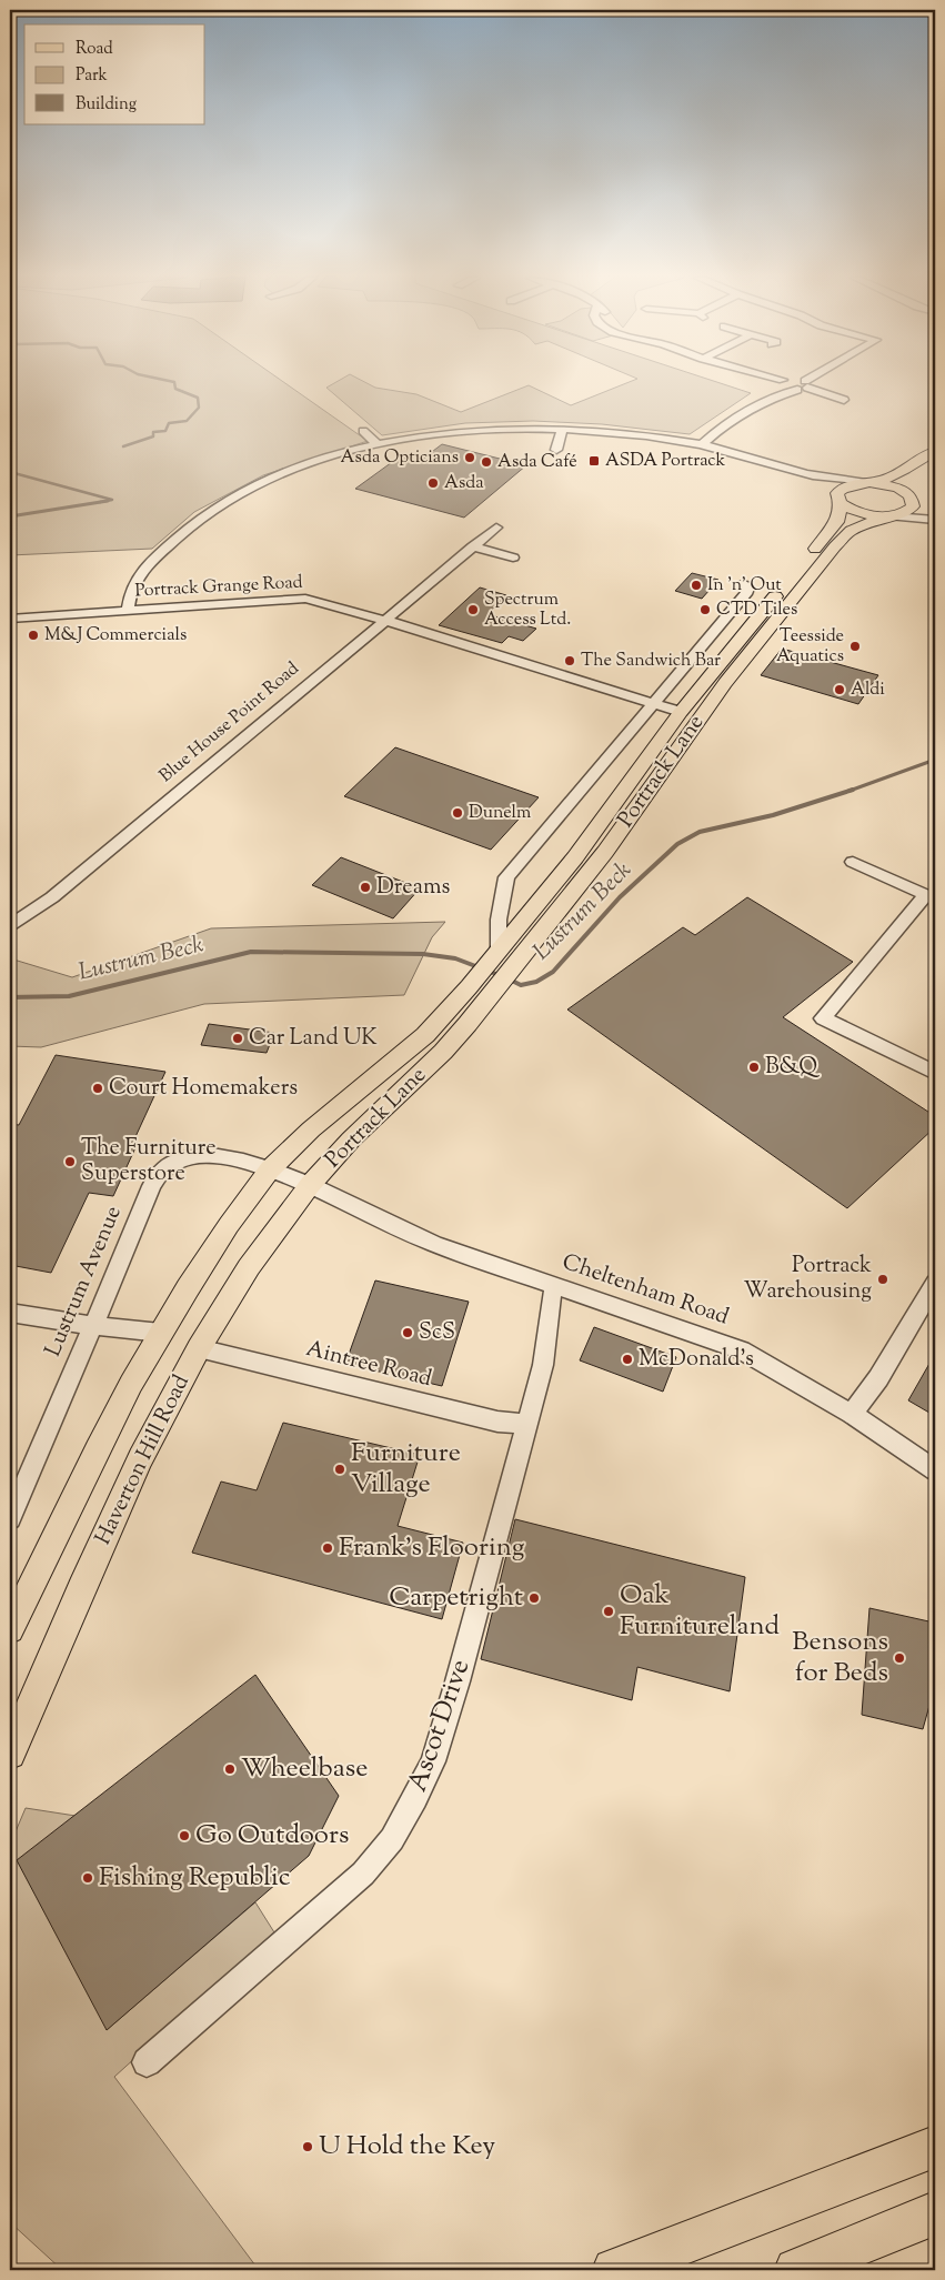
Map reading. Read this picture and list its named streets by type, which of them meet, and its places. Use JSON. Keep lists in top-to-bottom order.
{
  "streets": {
    "main road": ["Portrack Lane", "Haverton Hill Road"],
    "street": [
      "Portrack Grange Road",
      "Blue House Point Road",
      "Lustrum Avenue",
      "Cheltenham Road",
      "Aintree Road",
      "Ascot Drive"
    ]
  },
  "crossings": [
    ["Portrack Grange Road", "Blue House Point Road"],
    ["Portrack Grange Road", "Portrack Lane"],
    ["Portrack Lane", "Lustrum Avenue"],
    ["Portrack Lane", "Cheltenham Road"],
    ["Portrack Lane", "Haverton Hill Road"],
    ["Lustrum Avenue", "Cheltenham Road"],
    ["Lustrum Avenue", "Haverton Hill Road"],
    ["Cheltenham Road", "Haverton Hill Road"],
    ["Cheltenham Road", "Ascot Drive"],
    ["Aintree Road", "Haverton Hill Road"],
    ["Aintree Road", "Ascot Drive"]
  ],
  "water": ["Lustrum Beck"],
  "places": {
    "other": [
      "Asda Opticians",
      "Asda Café",
      "Asda",
      "In 'n' Out",
      "Spectrum Access Ltd.",
      "CTD Tiles",
      "M&J Commercials",
      "Teesside Aquatics",
      "The Sandwich Bar",
      "Aldi",
      "Dunelm",
      "Dreams",
      "Car Land UK",
      "B&Q",
      "Court Homemakers",
      "The Furniture Superstore",
      "Portrack Warehousing",
      "ScS",
      "McDonald's",
      "Furniture Village",
      "Frank's Flooring",
      "Carpetright",
      "Oak Furnitureland",
      "Bensons for Beds",
      "Wheelbase",
      "Go Outdoors",
      "Fishing Republic",
      "U Hold the Key"
    ],
    "transit": ["ASDA Portrack"]
  },
  "legend": ["Road", "Park", "Building"]
}
